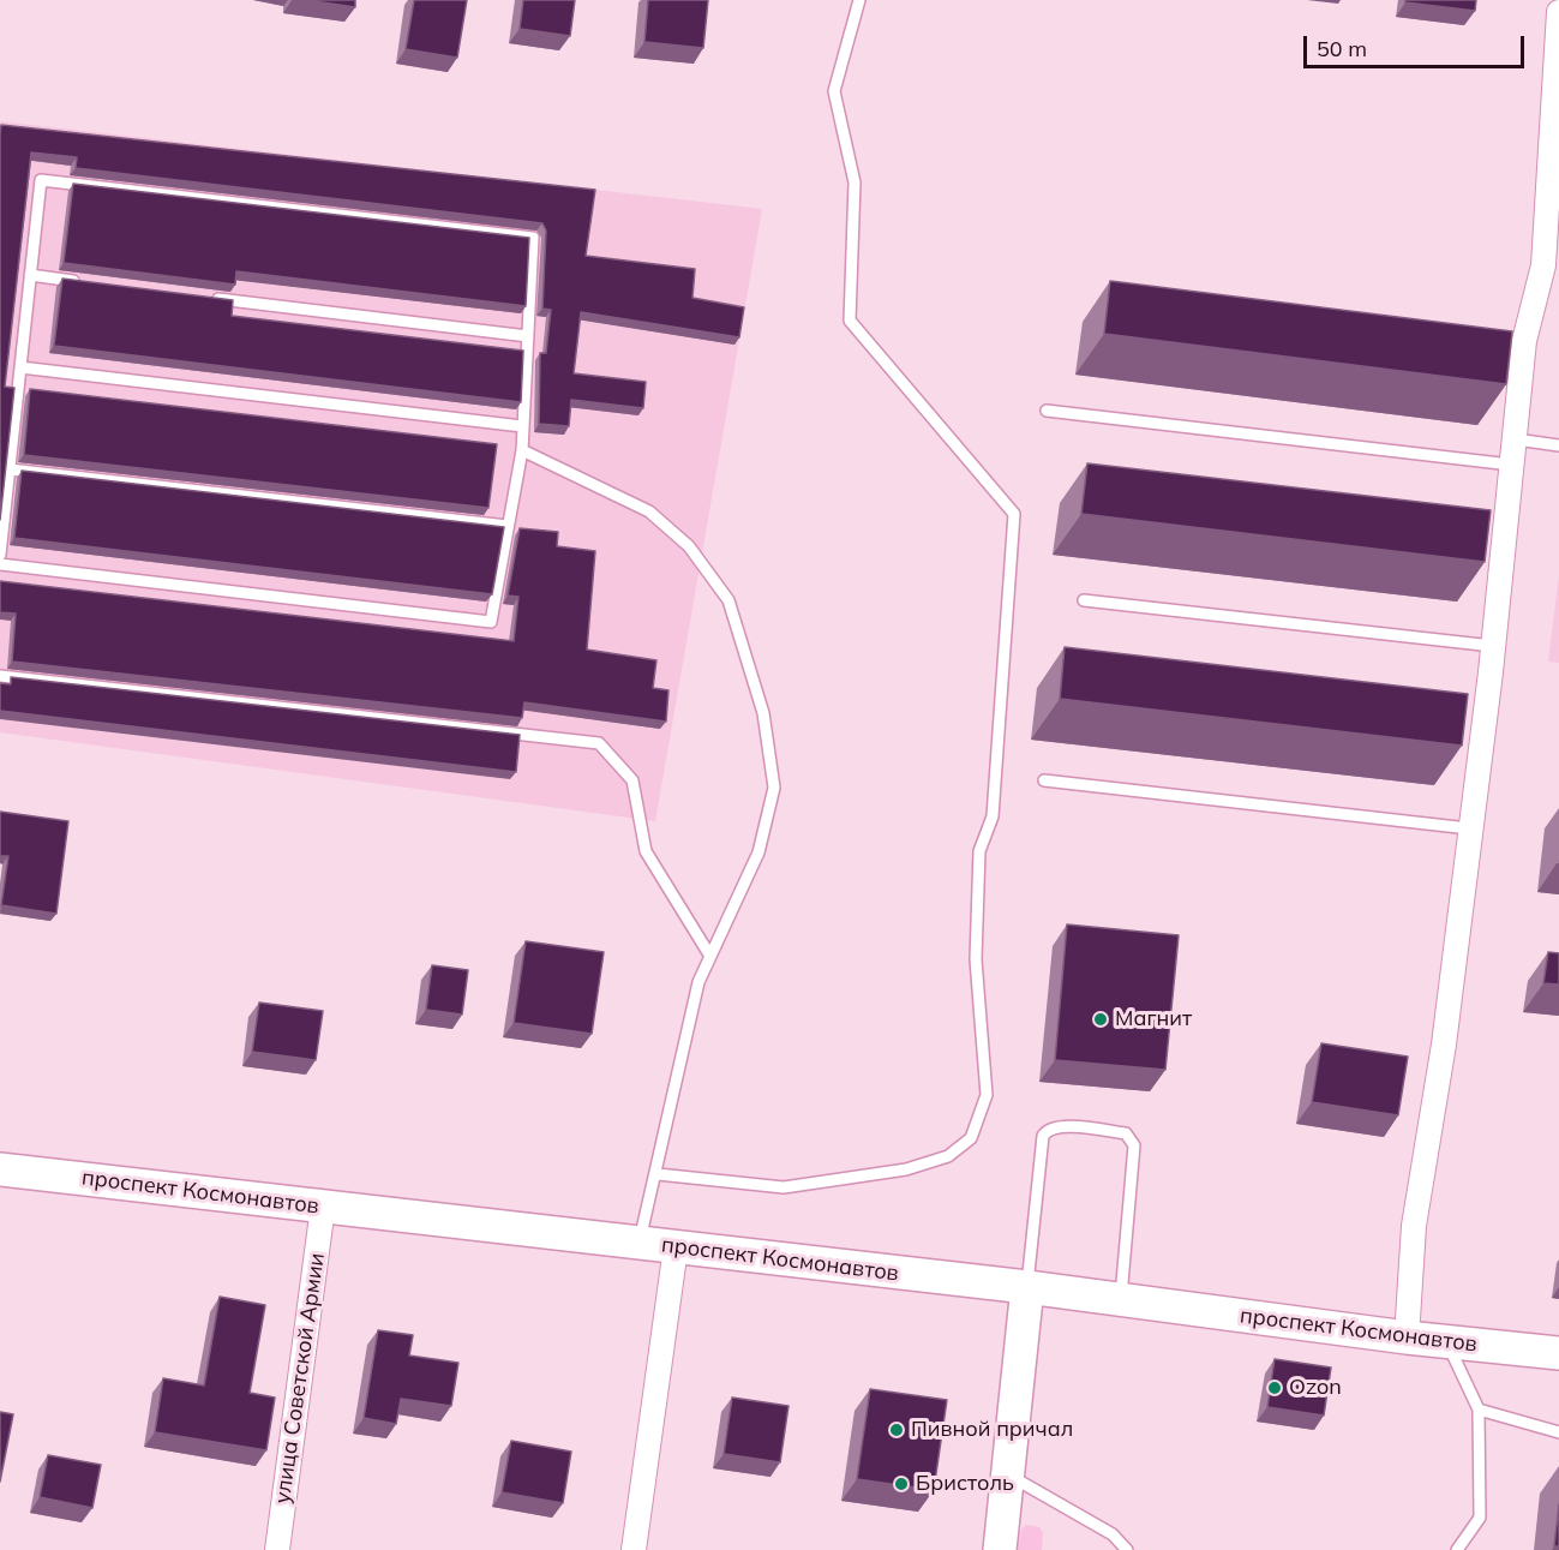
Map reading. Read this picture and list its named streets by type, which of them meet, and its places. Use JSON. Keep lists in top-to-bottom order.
{
  "streets": {
    "main road": ["проспект Космонавтов"],
    "street": ["улица Советской Армии"]
  },
  "crossings": [
    ["проспект Космонавтов", "улица Советской Армии"]
  ],
  "places": [
    "Магнит",
    "Ozon",
    "Пивной причал",
    "Бристоль"
  ],
  "scale_bar": "50 m"
}
